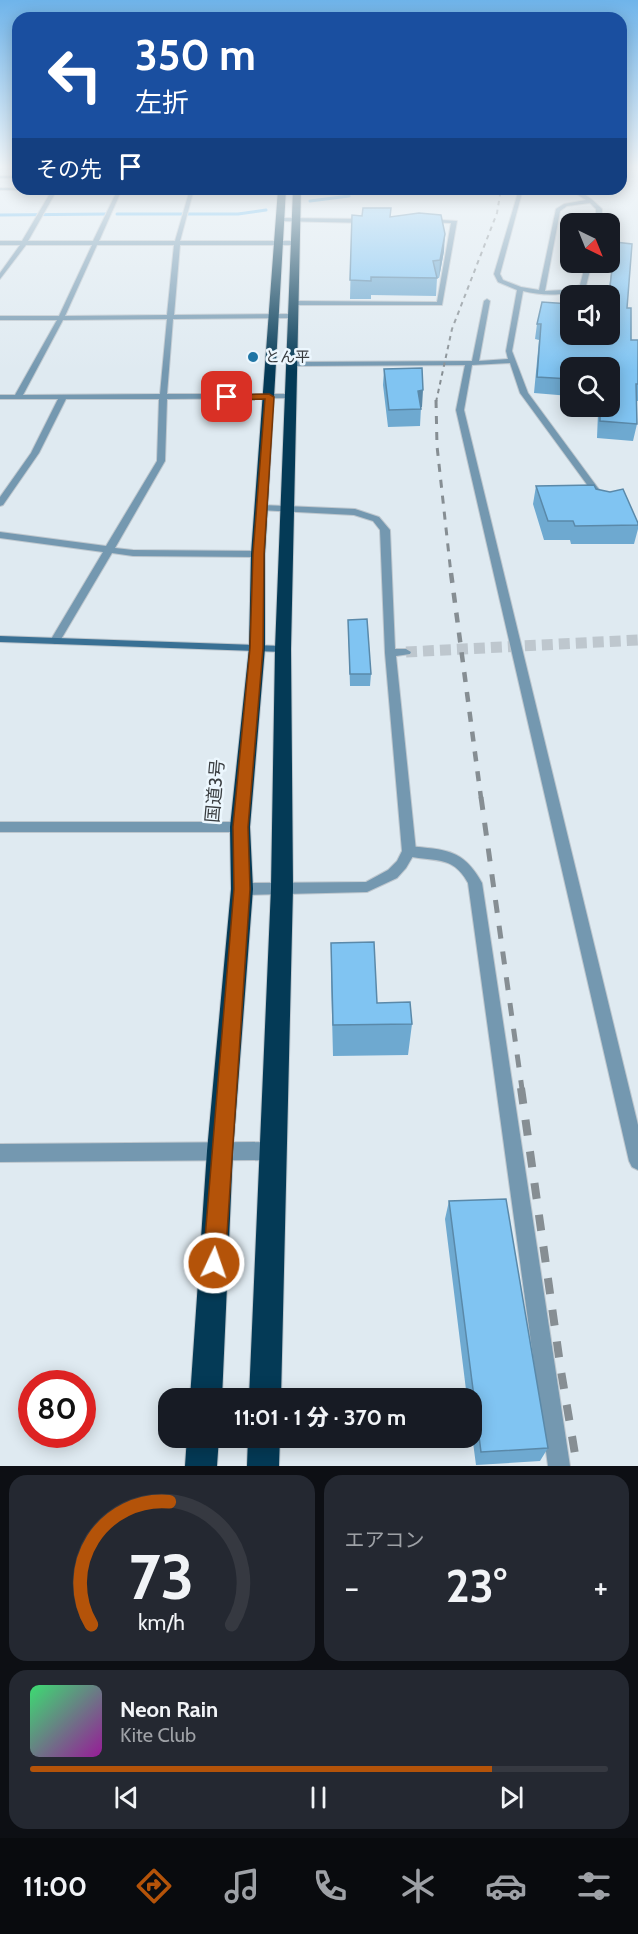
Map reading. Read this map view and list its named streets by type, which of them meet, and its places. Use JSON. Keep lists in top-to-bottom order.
{
  "streets": {
    "highway": ["国道3号"]
  },
  "places": ["とん平"],
  "north": "bottom right",
  "page": {
    "turn": ["350 m", "左折"],
    "then": "その先",
    "limit": "80",
    "trip": "11:01 · 1 分 · 370 m",
    "tile": "エアコン",
    "heat": ["−", "23°", "+"],
    "song": ["Neon Rain", "Kite Club"],
    "tabs": "11:00",
    "gauge": ["73", "km/h"]
  }
}
